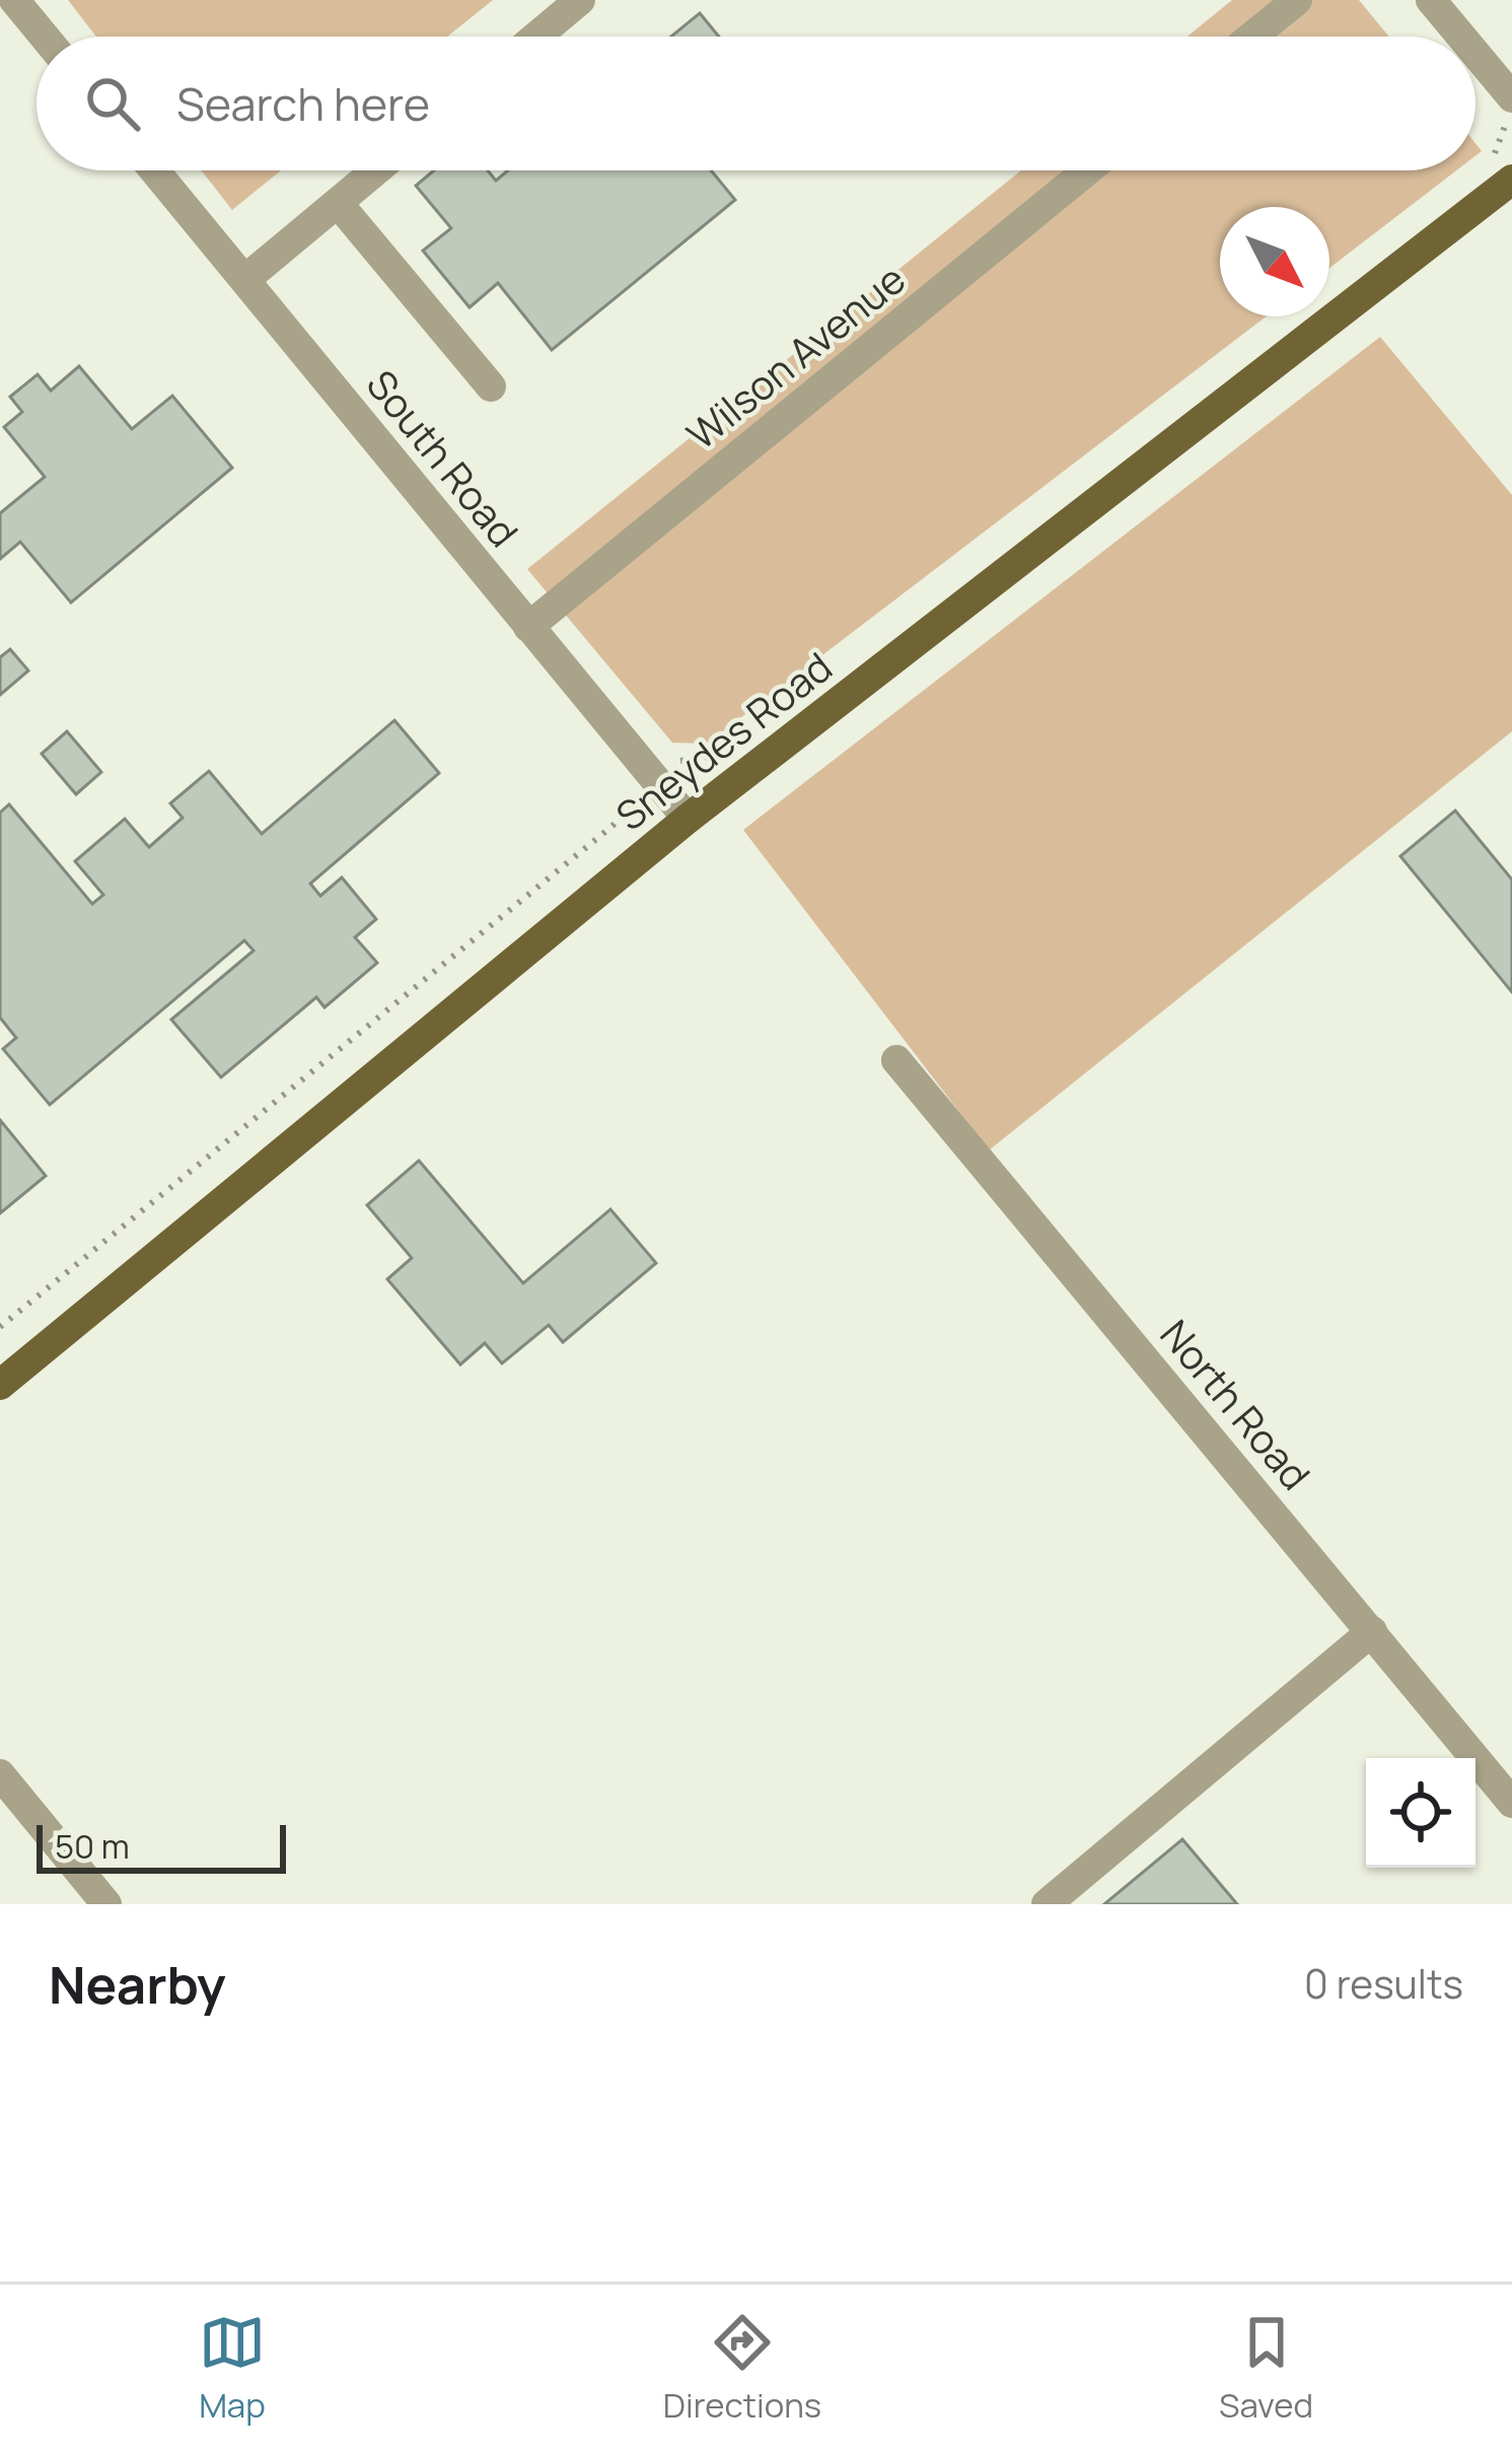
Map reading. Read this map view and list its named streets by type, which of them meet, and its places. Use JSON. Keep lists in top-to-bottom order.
{
  "streets": {
    "main road": ["Sneydes Road"],
    "street": ["Wilson Avenue", "South Road", "North Road"]
  },
  "crossings": [
    ["Wilson Avenue", "South Road"],
    ["South Road", "Sneydes Road"]
  ],
  "scale_bar": "50 m",
  "north": "bottom right",
  "page": {
    "search": "Search here",
    "scale": "50 m",
    "heading": ["Nearby", "0 results"],
    "nav": ["Map", "Directions", "Saved"]
  }
}
